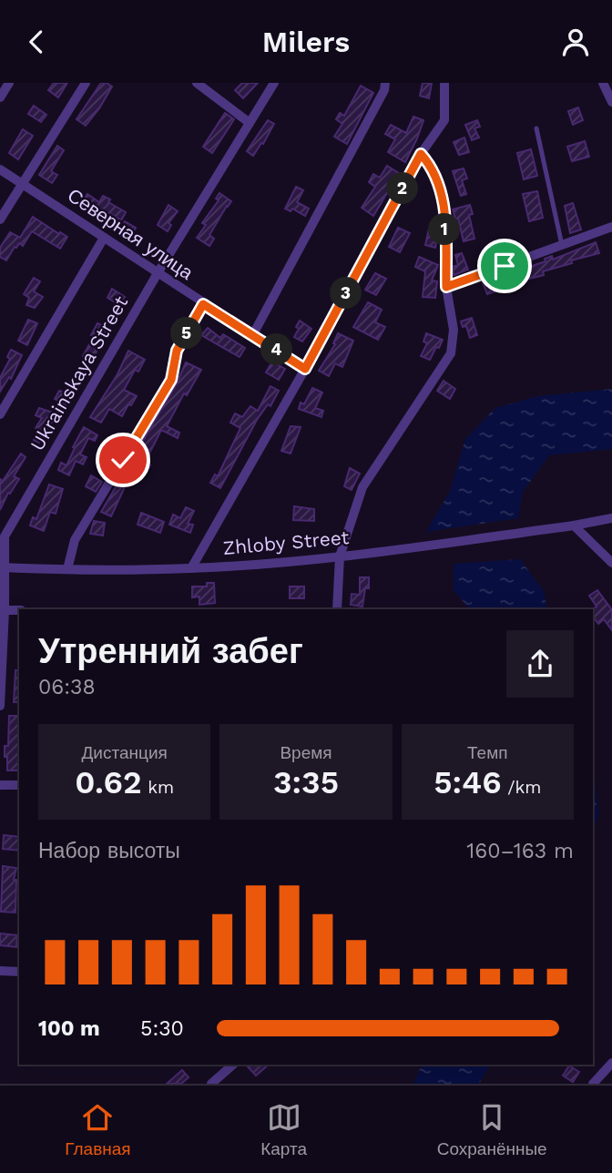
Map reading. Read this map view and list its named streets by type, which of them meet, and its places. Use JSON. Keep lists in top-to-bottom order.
{
  "streets": {
    "street": ["Северная улица", "Ukrainskaya Street", "Zhloby Street"]
  },
  "crossings": [
    ["Северная улица", "Ukrainskaya Street"],
    ["Ukrainskaya Street", "Zhloby Street"]
  ],
  "page": {
    "header": "Milers",
    "pins": [
      "2",
      "1",
      "3",
      "5",
      "4"
    ],
    "heading": ["Утренний забег", "06:38"],
    "stats": [
      ["Дистанция", "0.62 km"],
      ["Время", "3:35"],
      ["Темп", "5:46 /km"]
    ],
    "chart": ["Набор высоты", "160–163 m"],
    "list": [
      {
        "name": "100 m",
        "note": "5:30"
      }
    ],
    "tabs": ["Главная", "Карта", "Сохранённые"]
  }
}
